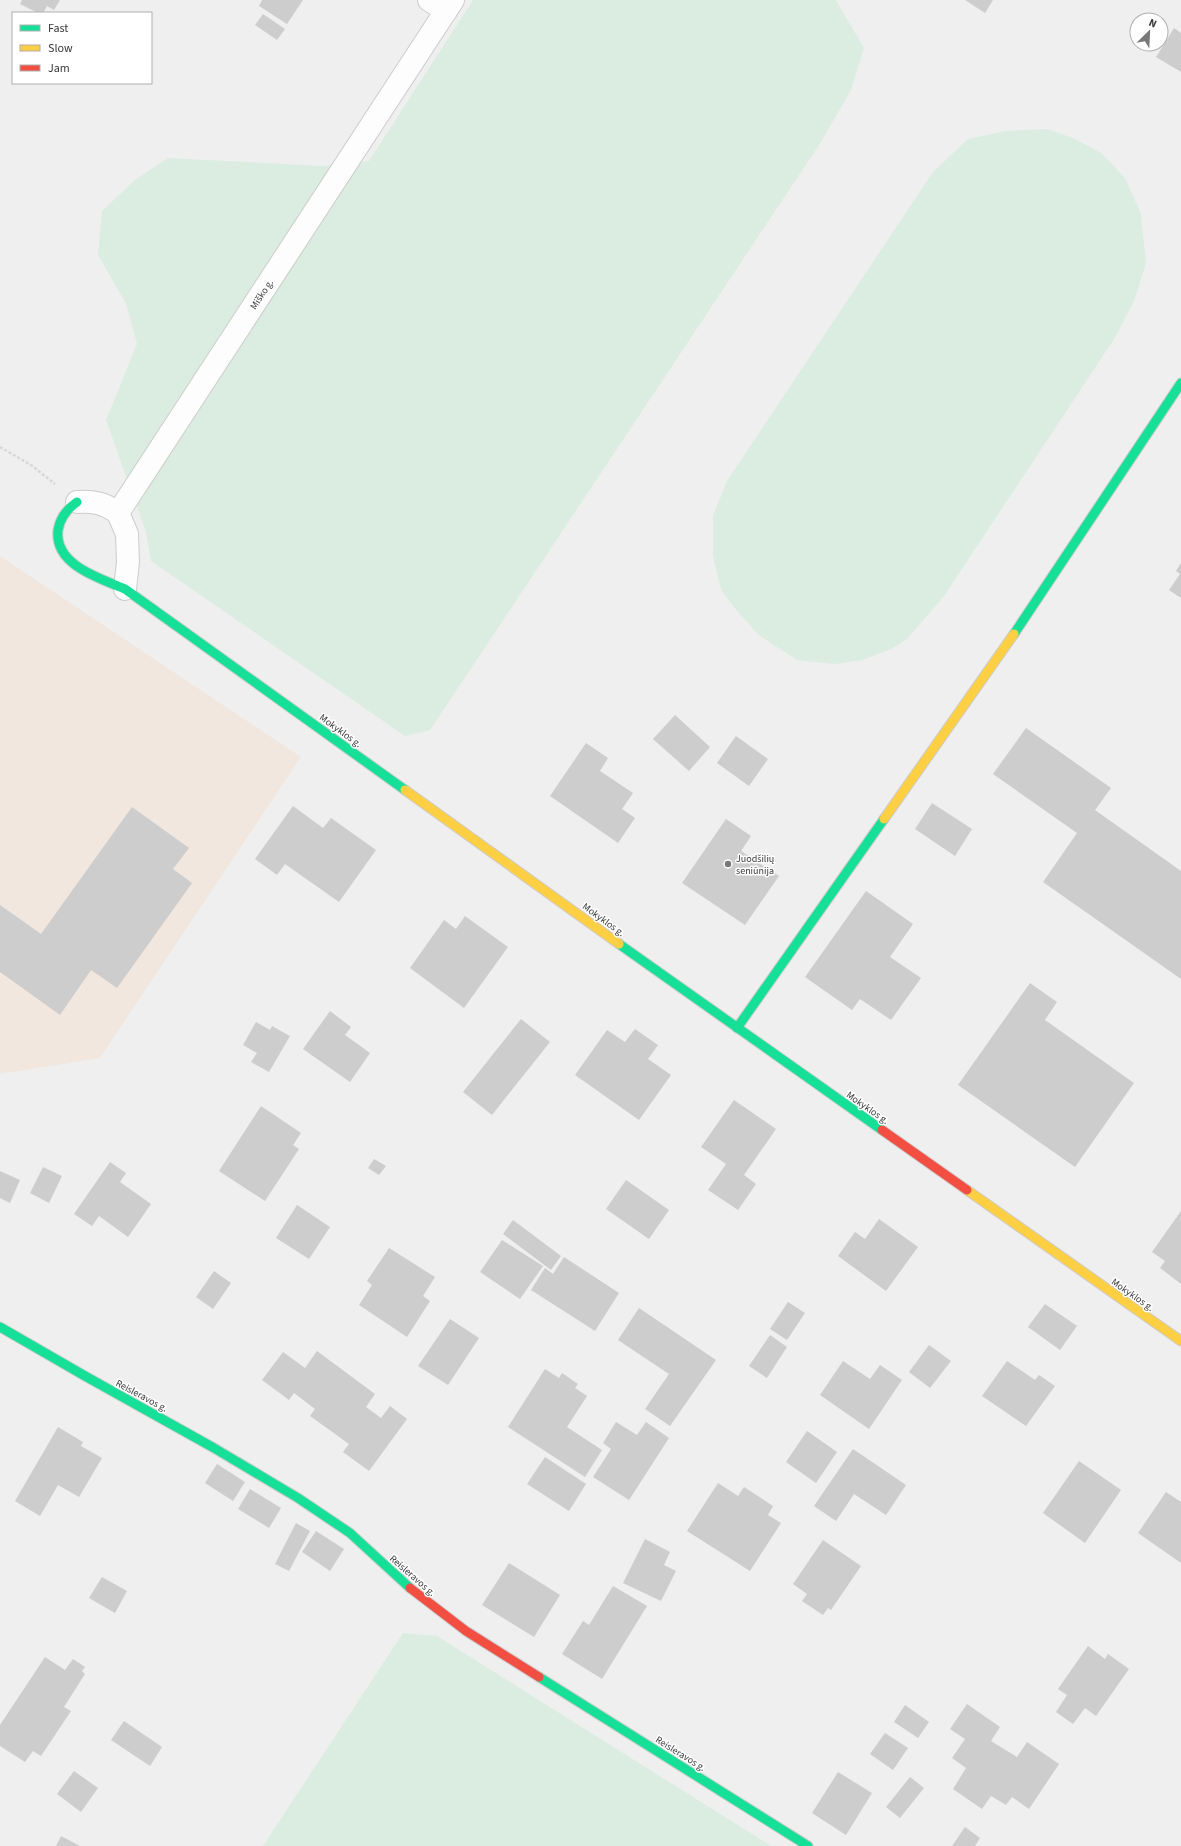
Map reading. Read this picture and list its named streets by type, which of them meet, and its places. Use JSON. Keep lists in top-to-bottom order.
{
  "streets": {
    "street": ["Miško g.", "Mokyklos g.", "Reisleravos g."]
  },
  "places": ["Juodšilių seniūnija"],
  "legend": ["Fast", "Slow", "Jam"],
  "north": "top right"
}
